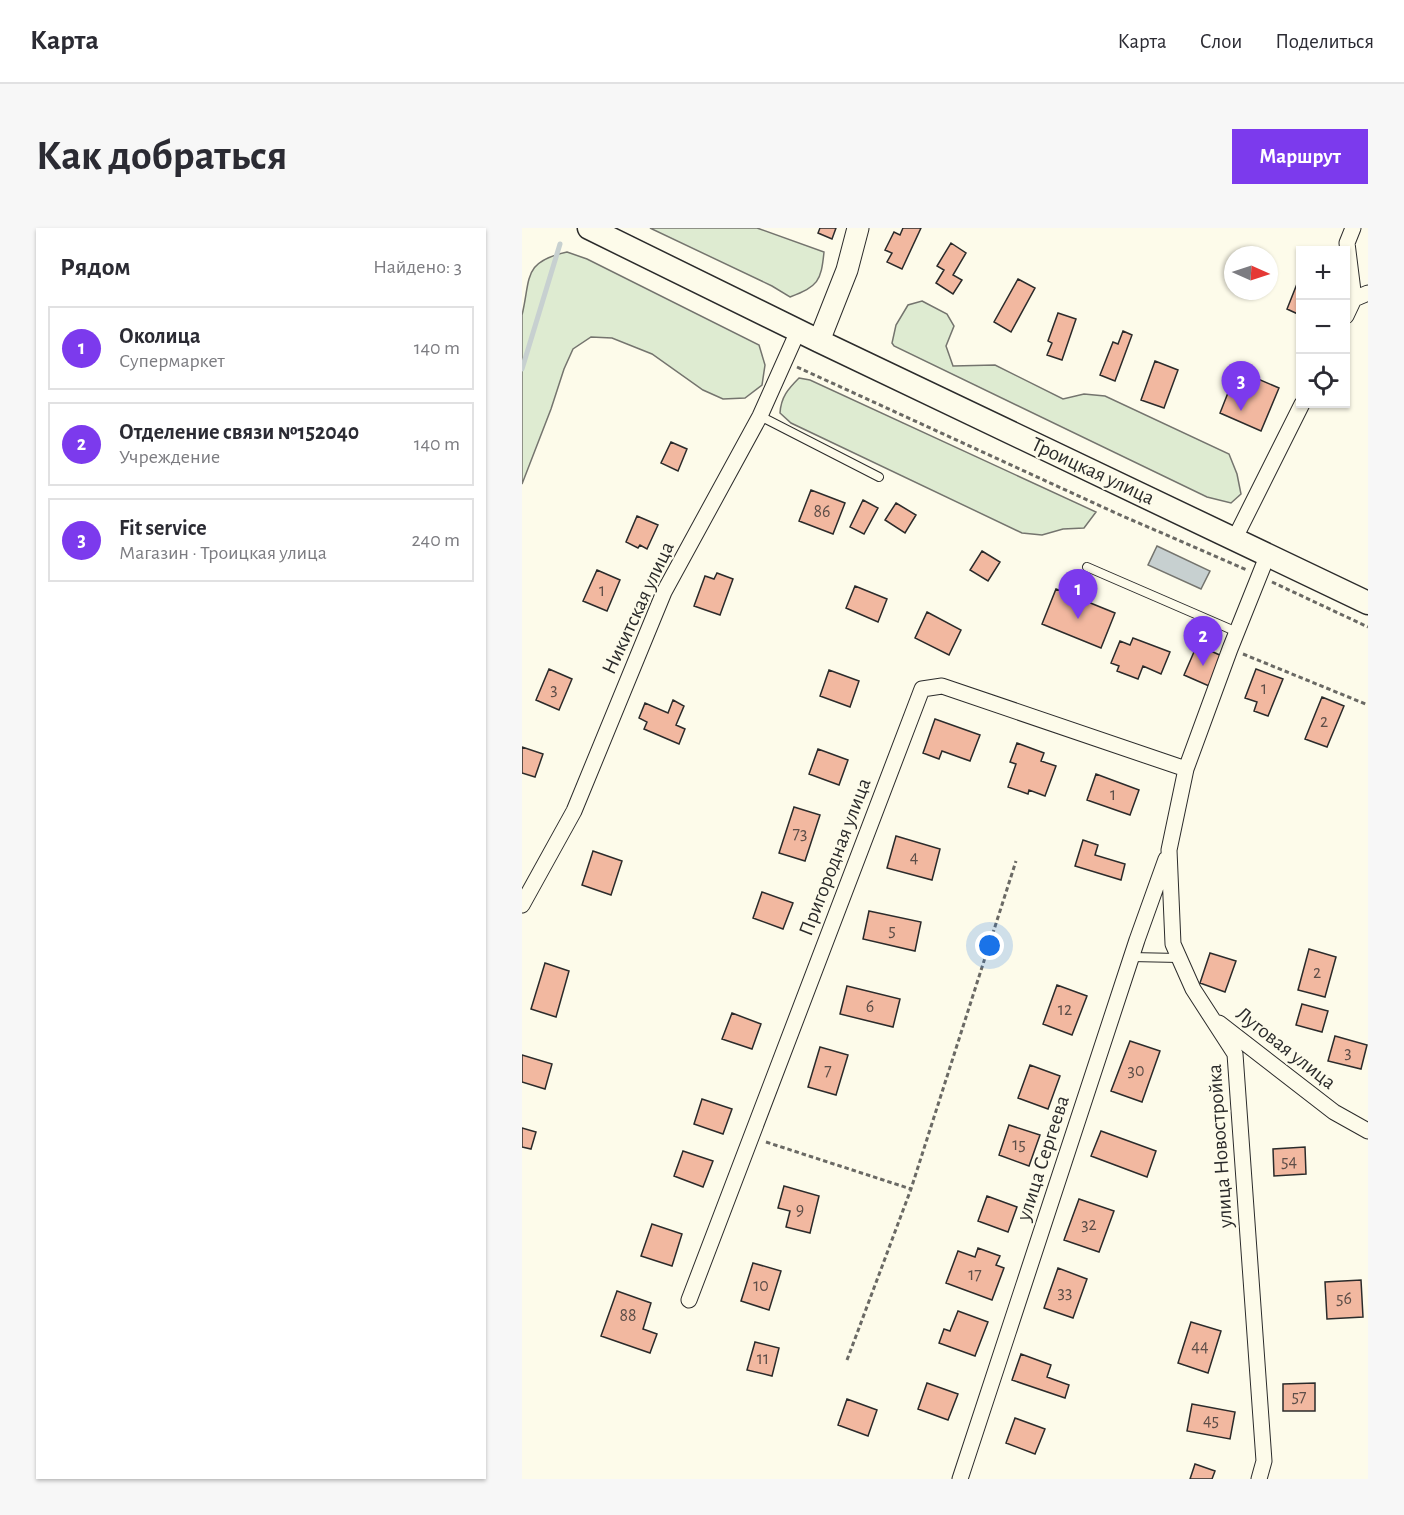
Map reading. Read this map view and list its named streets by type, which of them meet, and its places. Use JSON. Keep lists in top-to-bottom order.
{
  "streets": {
    "main road": ["Троицкая улица"],
    "street": [
      "Никитская улица",
      "Пригородная улица",
      "Луговая улица",
      "улица Новостройка",
      "улица Сергеева"
    ]
  },
  "crossings": [
    ["Троицкая улица", "Никитская улица"],
    ["Троицкая улица", "улица Новостройка"],
    ["Пригородная улица", "улица Новостройка"],
    ["Луговая улица", "улица Новостройка"],
    ["улица Новостройка", "улица Сергеева"]
  ],
  "house_numbers": [
    "86",
    "1",
    "1",
    "3",
    "2",
    "1",
    "73",
    "4",
    "5",
    "2",
    "6",
    "12",
    "3",
    "7",
    "30",
    "15",
    "54",
    "9",
    "32",
    "17",
    "10",
    "33",
    "56",
    "88",
    "44",
    "11",
    "57",
    "45"
  ],
  "north": "right",
  "page": {
    "header": "Карта",
    "nav": ["Карта", "Слои", "Поделиться"],
    "buttons": "Маршрут",
    "title": "Как добраться",
    "heading": ["Рядом", "Найдено: 3"],
    "map_buttons": ["+", "−"],
    "list": [
      {
        "mark": "1",
        "name": "Околица",
        "note": "Супермаркет",
        "value": "140 m"
      },
      {
        "mark": "2",
        "name": "Отделение связи №152040",
        "note": "Учреждение",
        "value": "140 m"
      },
      {
        "mark": "3",
        "name": "Fit service",
        "note": "Магазин · Троицкая улица",
        "value": "240 m"
      }
    ],
    "pins": ["3", "1", "2"]
  }
}
